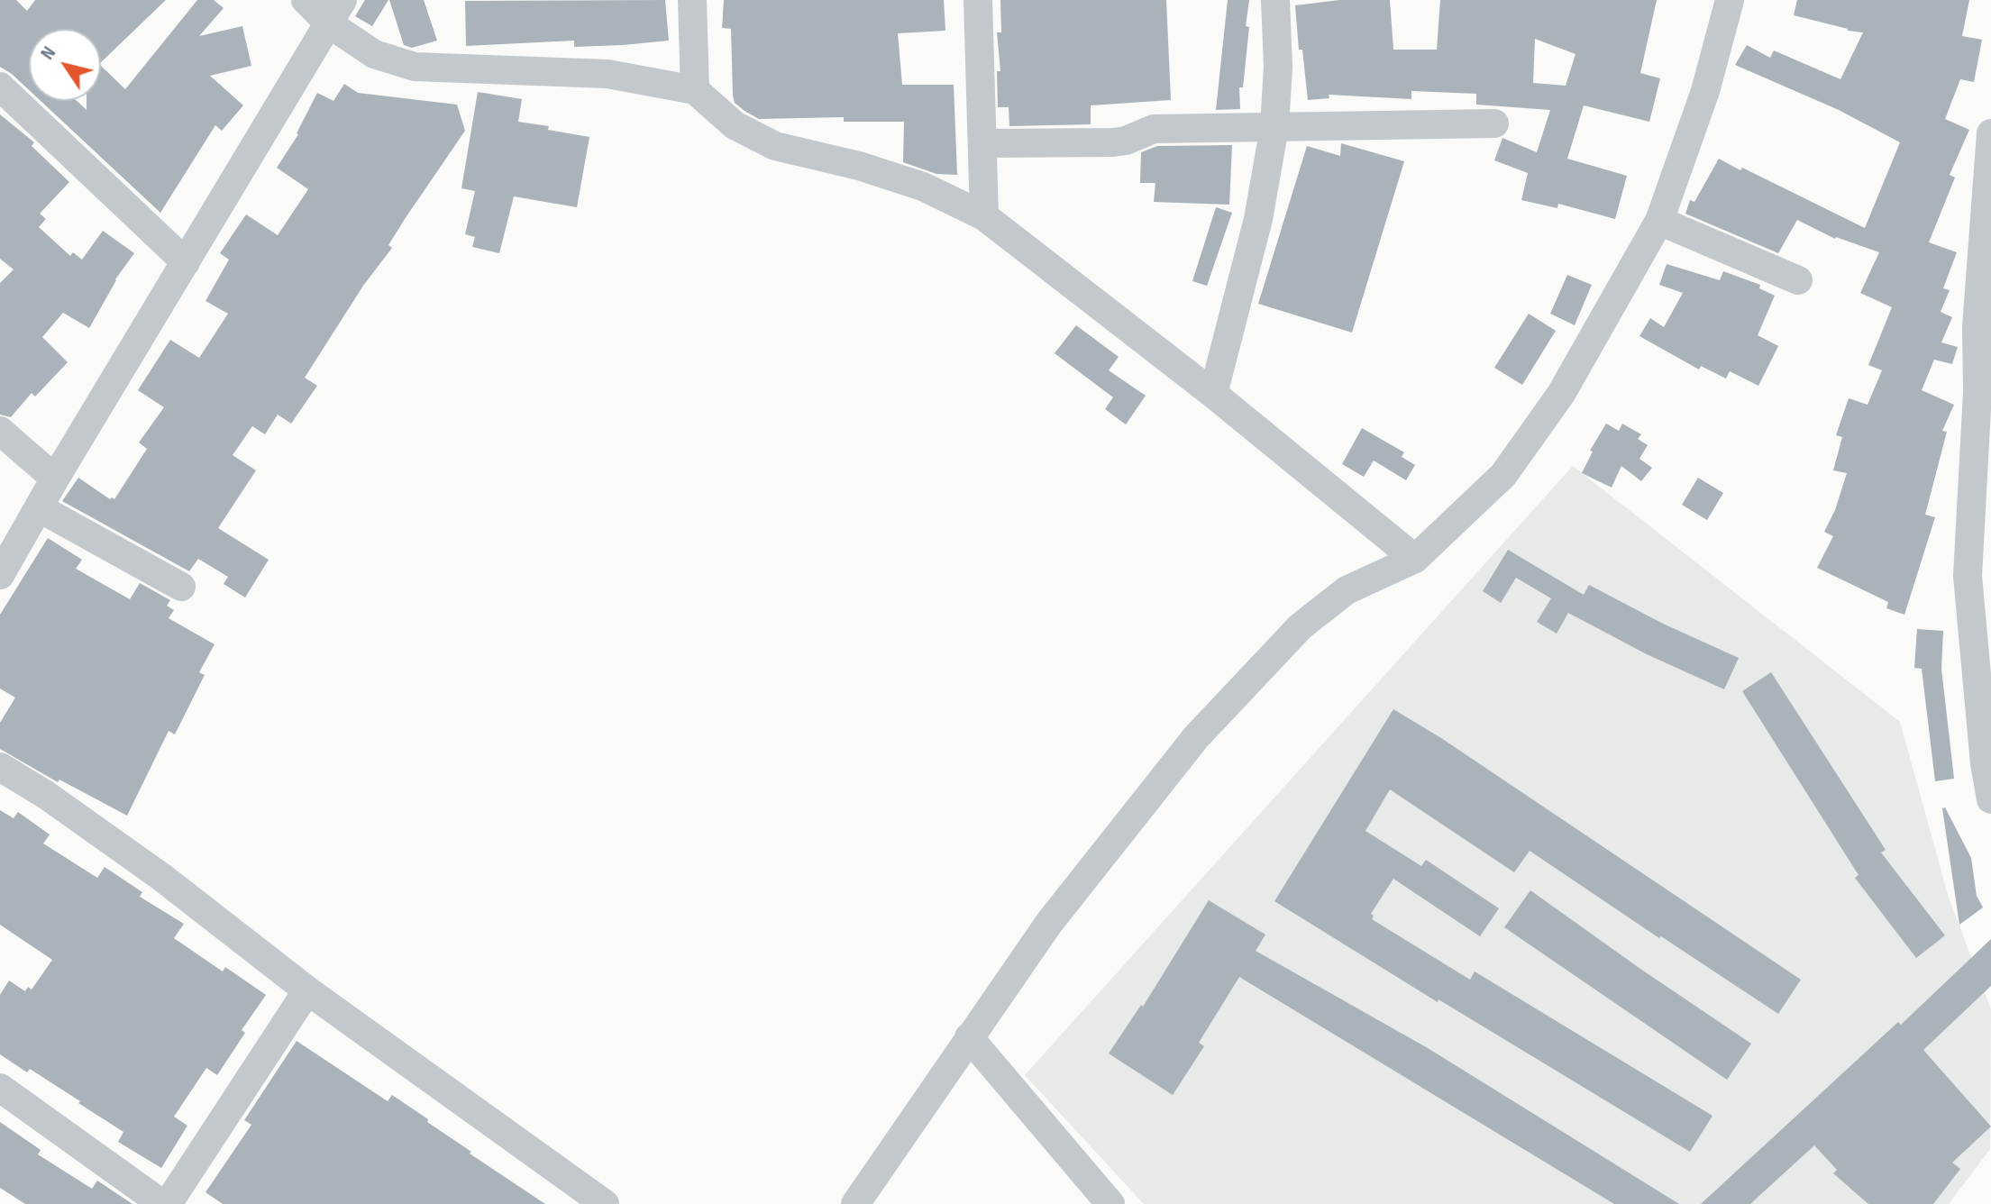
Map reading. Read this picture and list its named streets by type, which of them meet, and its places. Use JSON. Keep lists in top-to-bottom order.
{
  "north": "top left"
}
